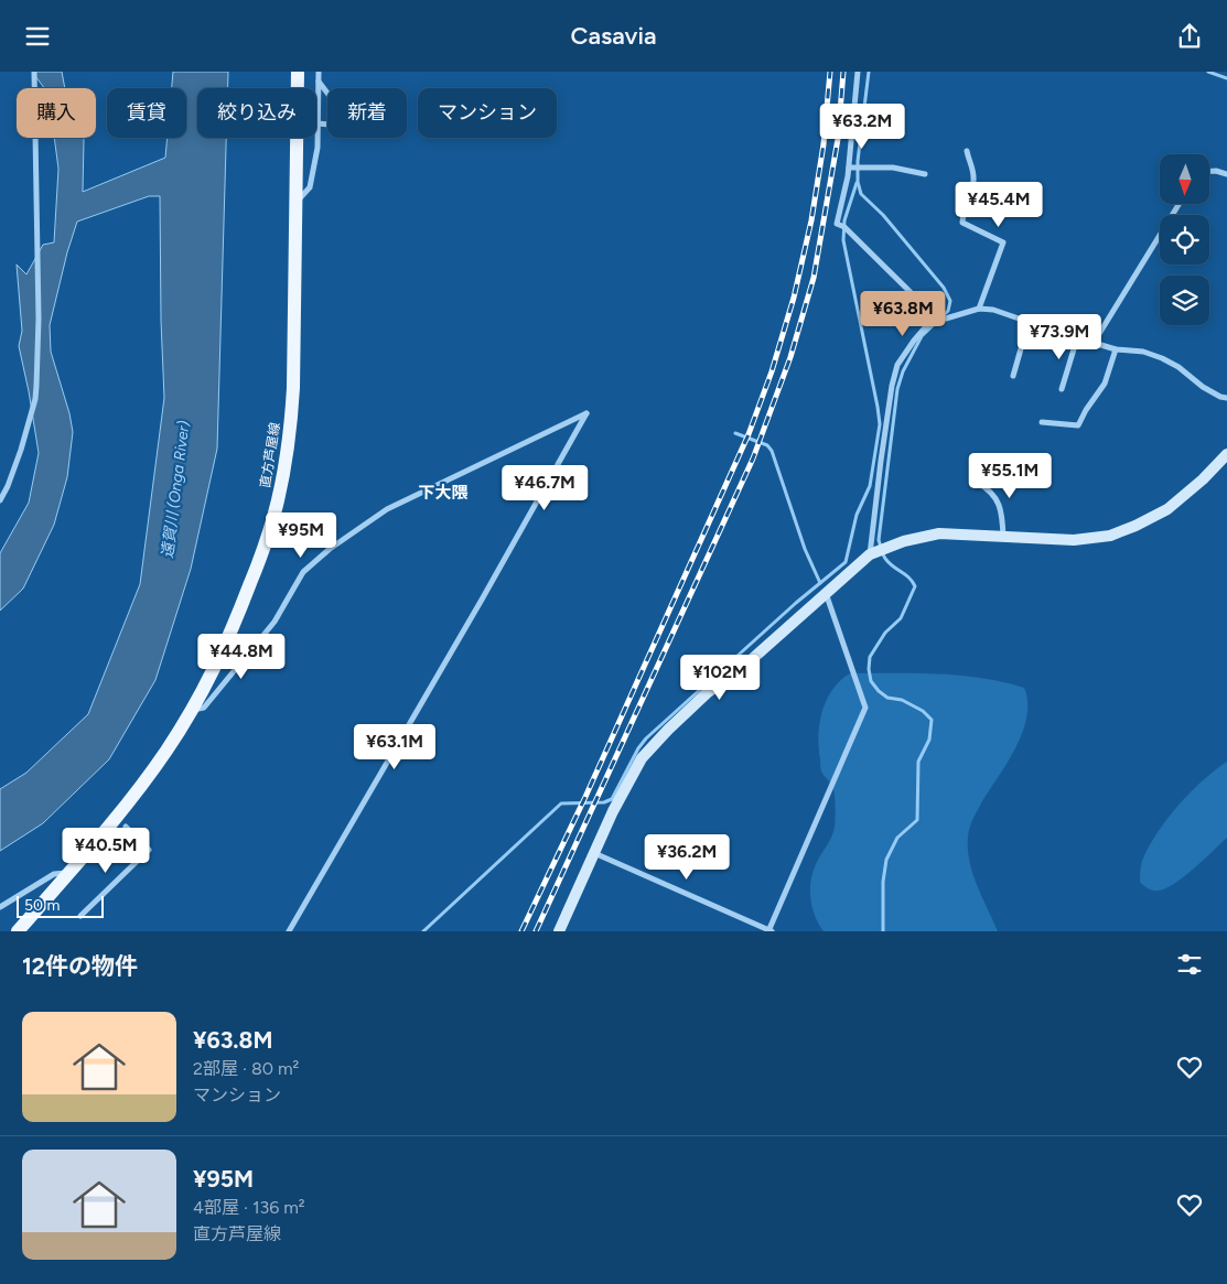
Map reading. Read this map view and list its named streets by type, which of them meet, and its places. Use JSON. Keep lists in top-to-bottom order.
{
  "streets": {
    "main road": ["直方芦屋線"]
  },
  "districts": ["下大隈"],
  "water": ["遠賀川 (Onga River)"],
  "scale_bar": "50 m",
  "north": "bottom",
  "page": {
    "header": "Casavia",
    "chip": [
      "購入",
      "賃貸",
      "絞り込み",
      "新着",
      "マンション"
    ],
    "price": [
      "¥63.2M",
      "¥45.4M",
      "¥63.8M",
      "¥73.9M",
      "¥55.1M",
      "¥46.7M",
      "¥95M",
      "¥44.8M",
      "¥102M",
      "¥63.1M",
      "¥40.5M",
      "¥36.2M"
    ],
    "scale": "50 m",
    "heading": "12件の物件",
    "list": [
      {
        "name": "¥63.8M",
        "note": "2部屋 · 80 m² · マンション"
      },
      {
        "name": "¥95M",
        "note": "4部屋 · 136 m² · 直方芦屋線"
      }
    ]
  }
}
